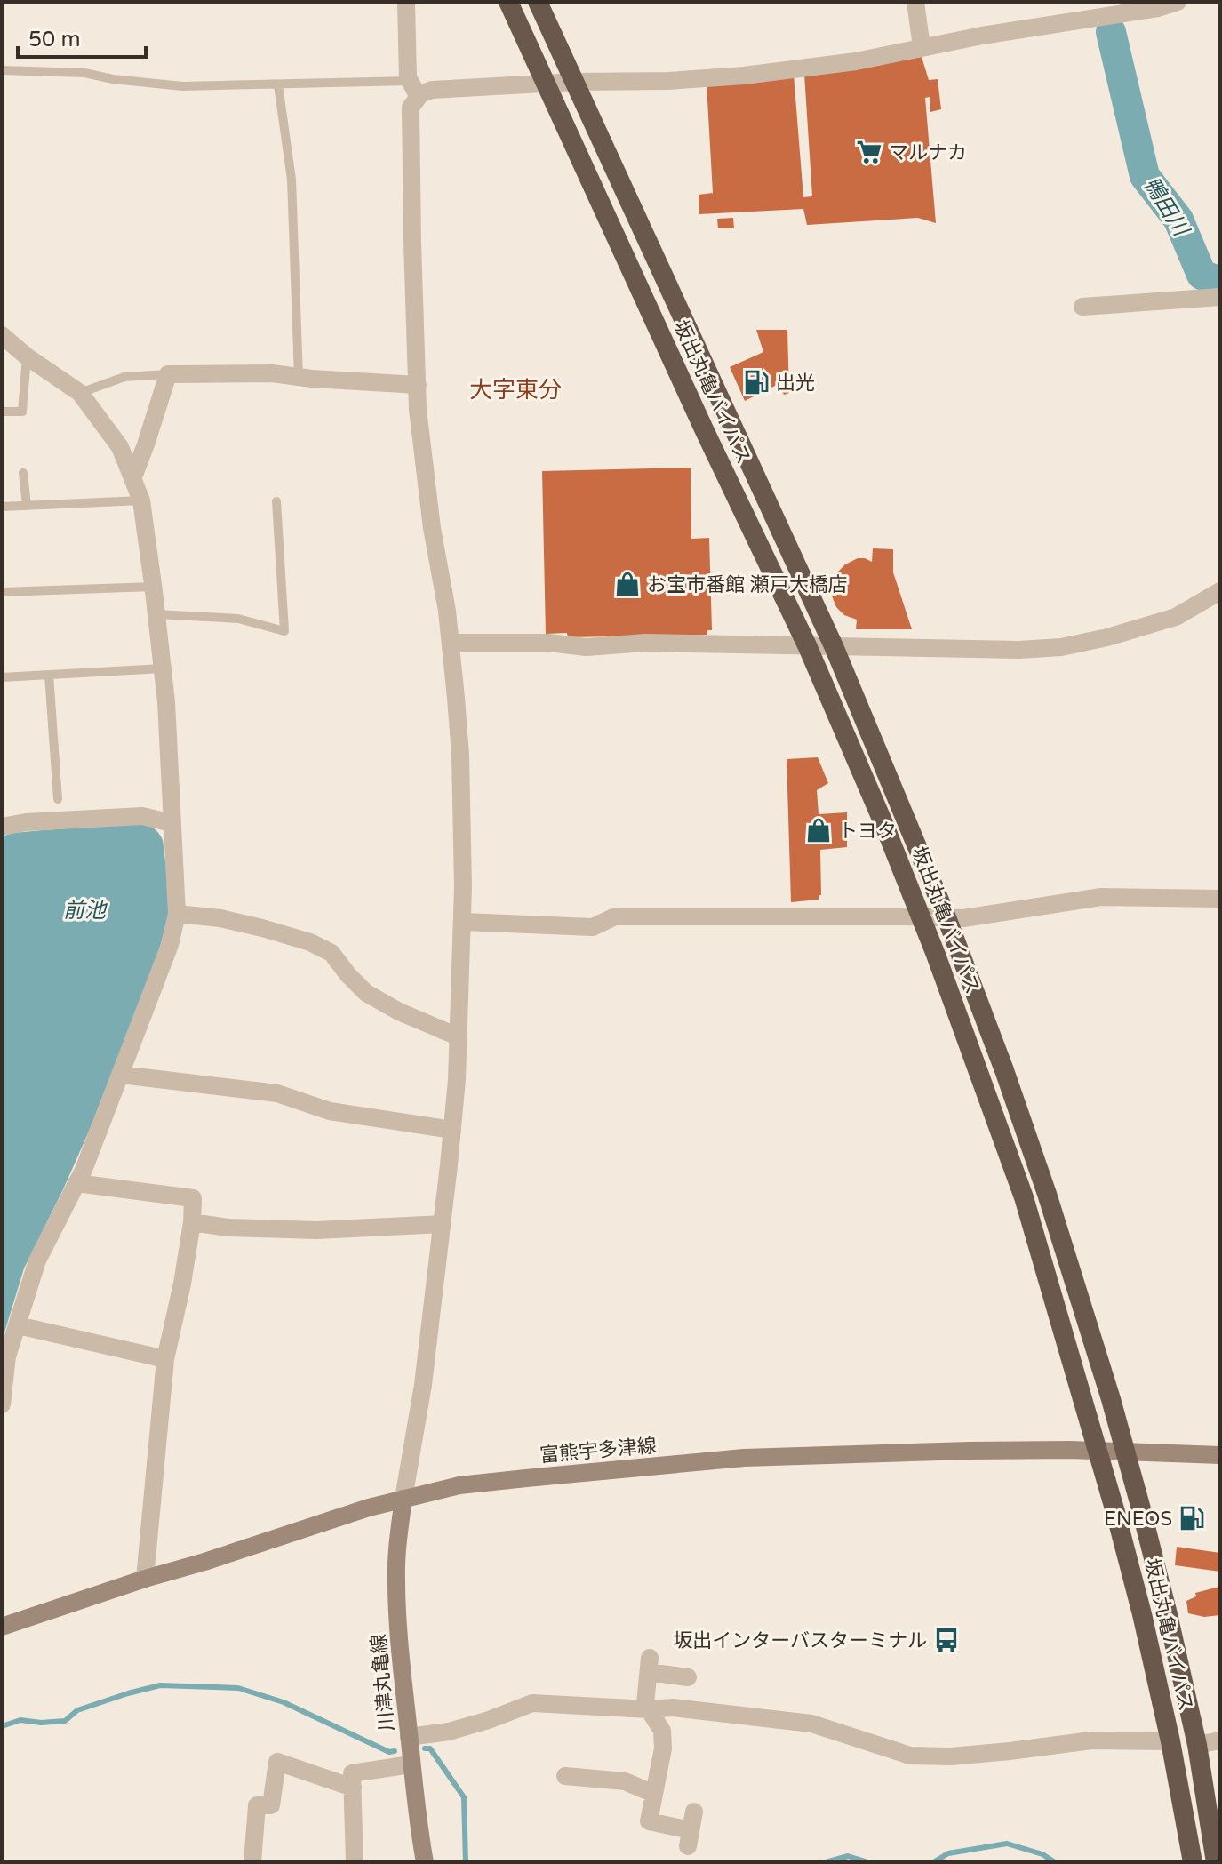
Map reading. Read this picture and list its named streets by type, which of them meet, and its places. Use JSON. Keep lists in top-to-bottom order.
{
  "streets": {
    "highway": ["坂出丸亀バイパス"],
    "main road": ["富熊宇多津線", "川津丸亀線"]
  },
  "crossings": [
    ["坂出丸亀バイパス", "富熊宇多津線"],
    ["富熊宇多津線", "川津丸亀線"]
  ],
  "districts": ["大字東分"],
  "water": ["鴨田川", "前池"],
  "places": {
    "supermarket": ["マルナカ"],
    "fuel station": ["出光", "ENEOS"],
    "shop": ["お宝市番館 瀬戸大橋店", "トヨタ"],
    "bus stop": ["坂出インターバスターミナル"]
  },
  "scale_bar": "50 m"
}
